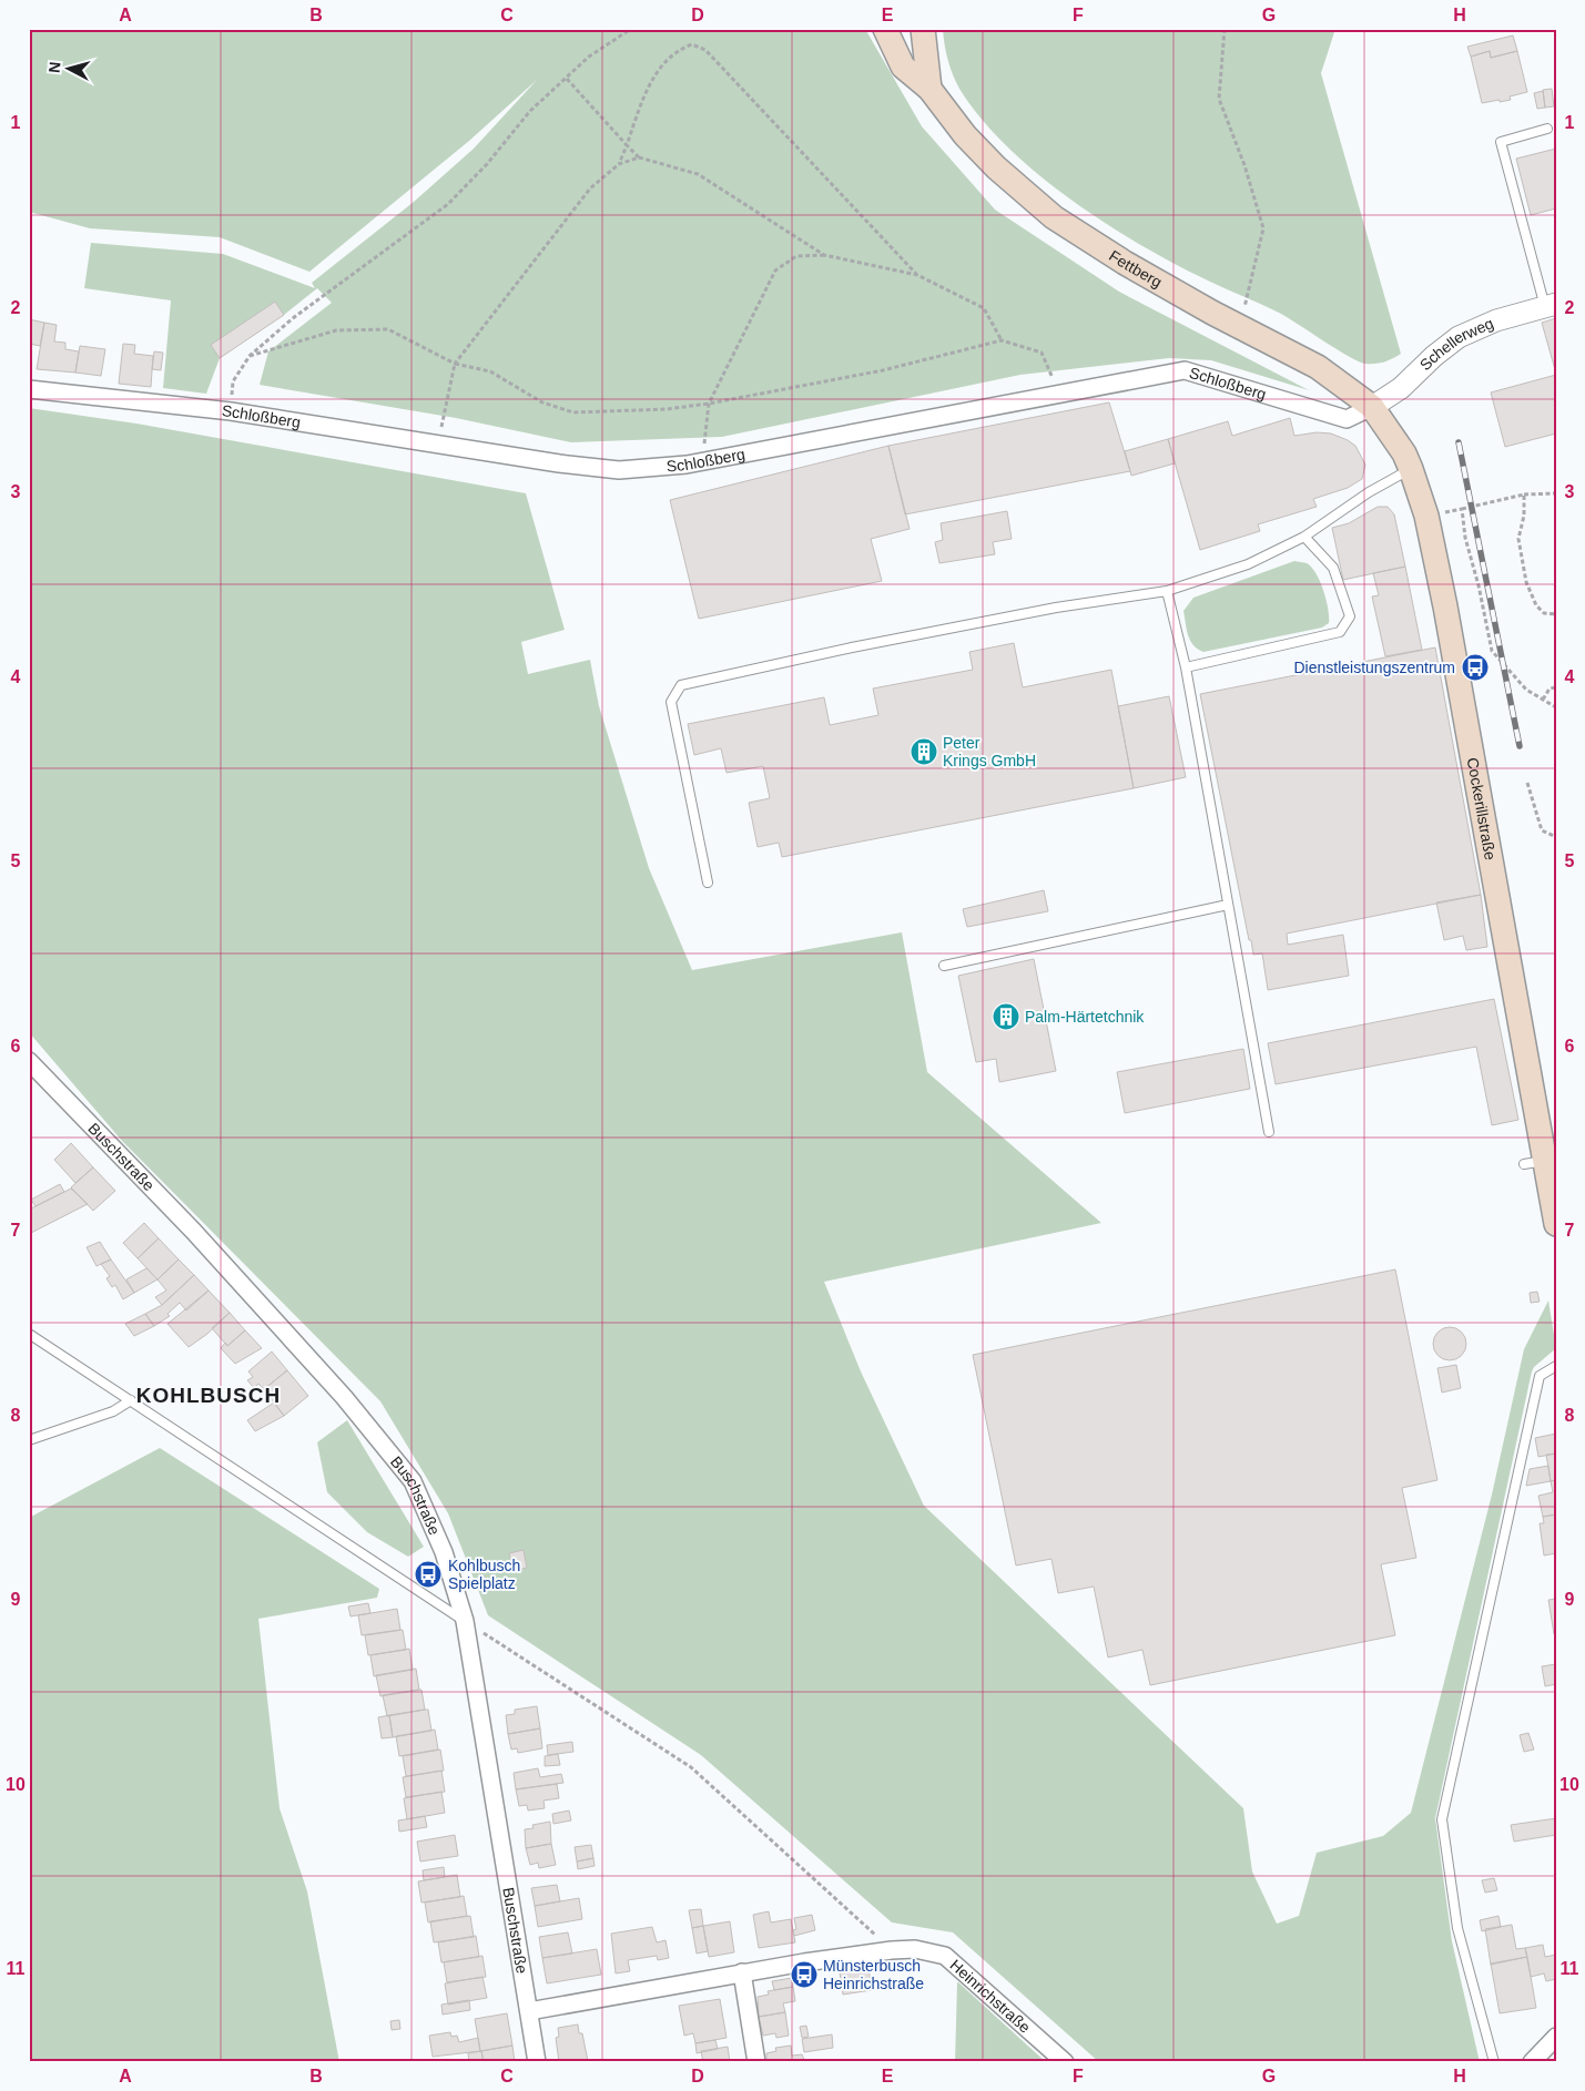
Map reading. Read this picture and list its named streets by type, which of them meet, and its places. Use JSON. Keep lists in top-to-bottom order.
{
  "streets": {
    "main road": ["Fettberg", "Cockerillstraße"],
    "street": [
      "Schellerweg",
      "Schloßberg",
      "Buschstraße",
      "Heinrichstraße"
    ]
  },
  "crossings": [
    ["Fettberg", "Schellerweg"],
    ["Fettberg", "Schloßberg"],
    ["Fettberg", "Cockerillstraße"],
    ["Schellerweg", "Schloßberg"],
    ["Schellerweg", "Cockerillstraße"],
    ["Schloßberg", "Cockerillstraße"],
    ["Buschstraße", "Heinrichstraße"]
  ],
  "districts": ["KOHLBUSCH"],
  "places": {
    "bus stop": ["Dienstleistungszentrum", "Kohlbusch Spielplatz", "Münsterbusch Heinrichstraße"],
    "building": ["Peter Krings GmbH", "Palm-Härtetchnik"]
  },
  "north": "left",
  "grid": {
    "columns": [
      "A",
      "B",
      "C",
      "D",
      "E",
      "F",
      "G",
      "H"
    ],
    "rows": [
      "1",
      "2",
      "3",
      "4",
      "5",
      "6",
      "7",
      "8",
      "9",
      "10",
      "11"
    ]
  }
}
